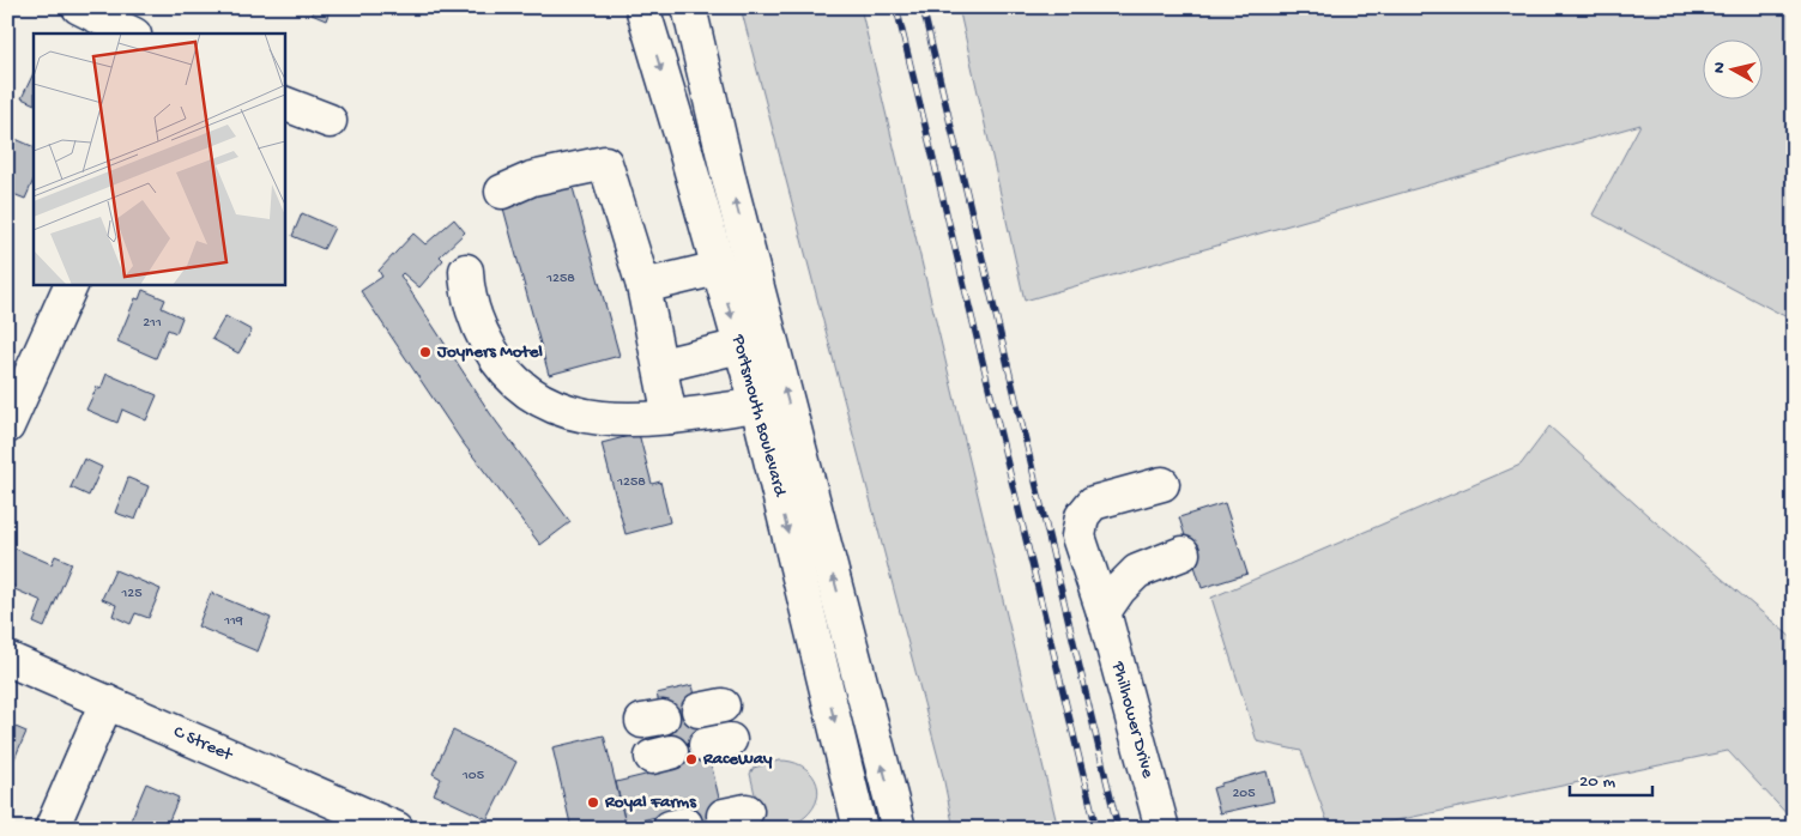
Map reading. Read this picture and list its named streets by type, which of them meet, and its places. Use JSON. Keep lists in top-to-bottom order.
{
  "streets": {
    "main road": ["Portsmouth Boulevard", "Philhower Drive", "C Street"]
  },
  "places": ["Joyners Motel", "RaceWay", "Royal Farms"],
  "house_numbers": [
    "1258",
    "211",
    "1258",
    "125",
    "119",
    "105",
    "205"
  ],
  "scale_bar": "20 m",
  "north": "left"
}
